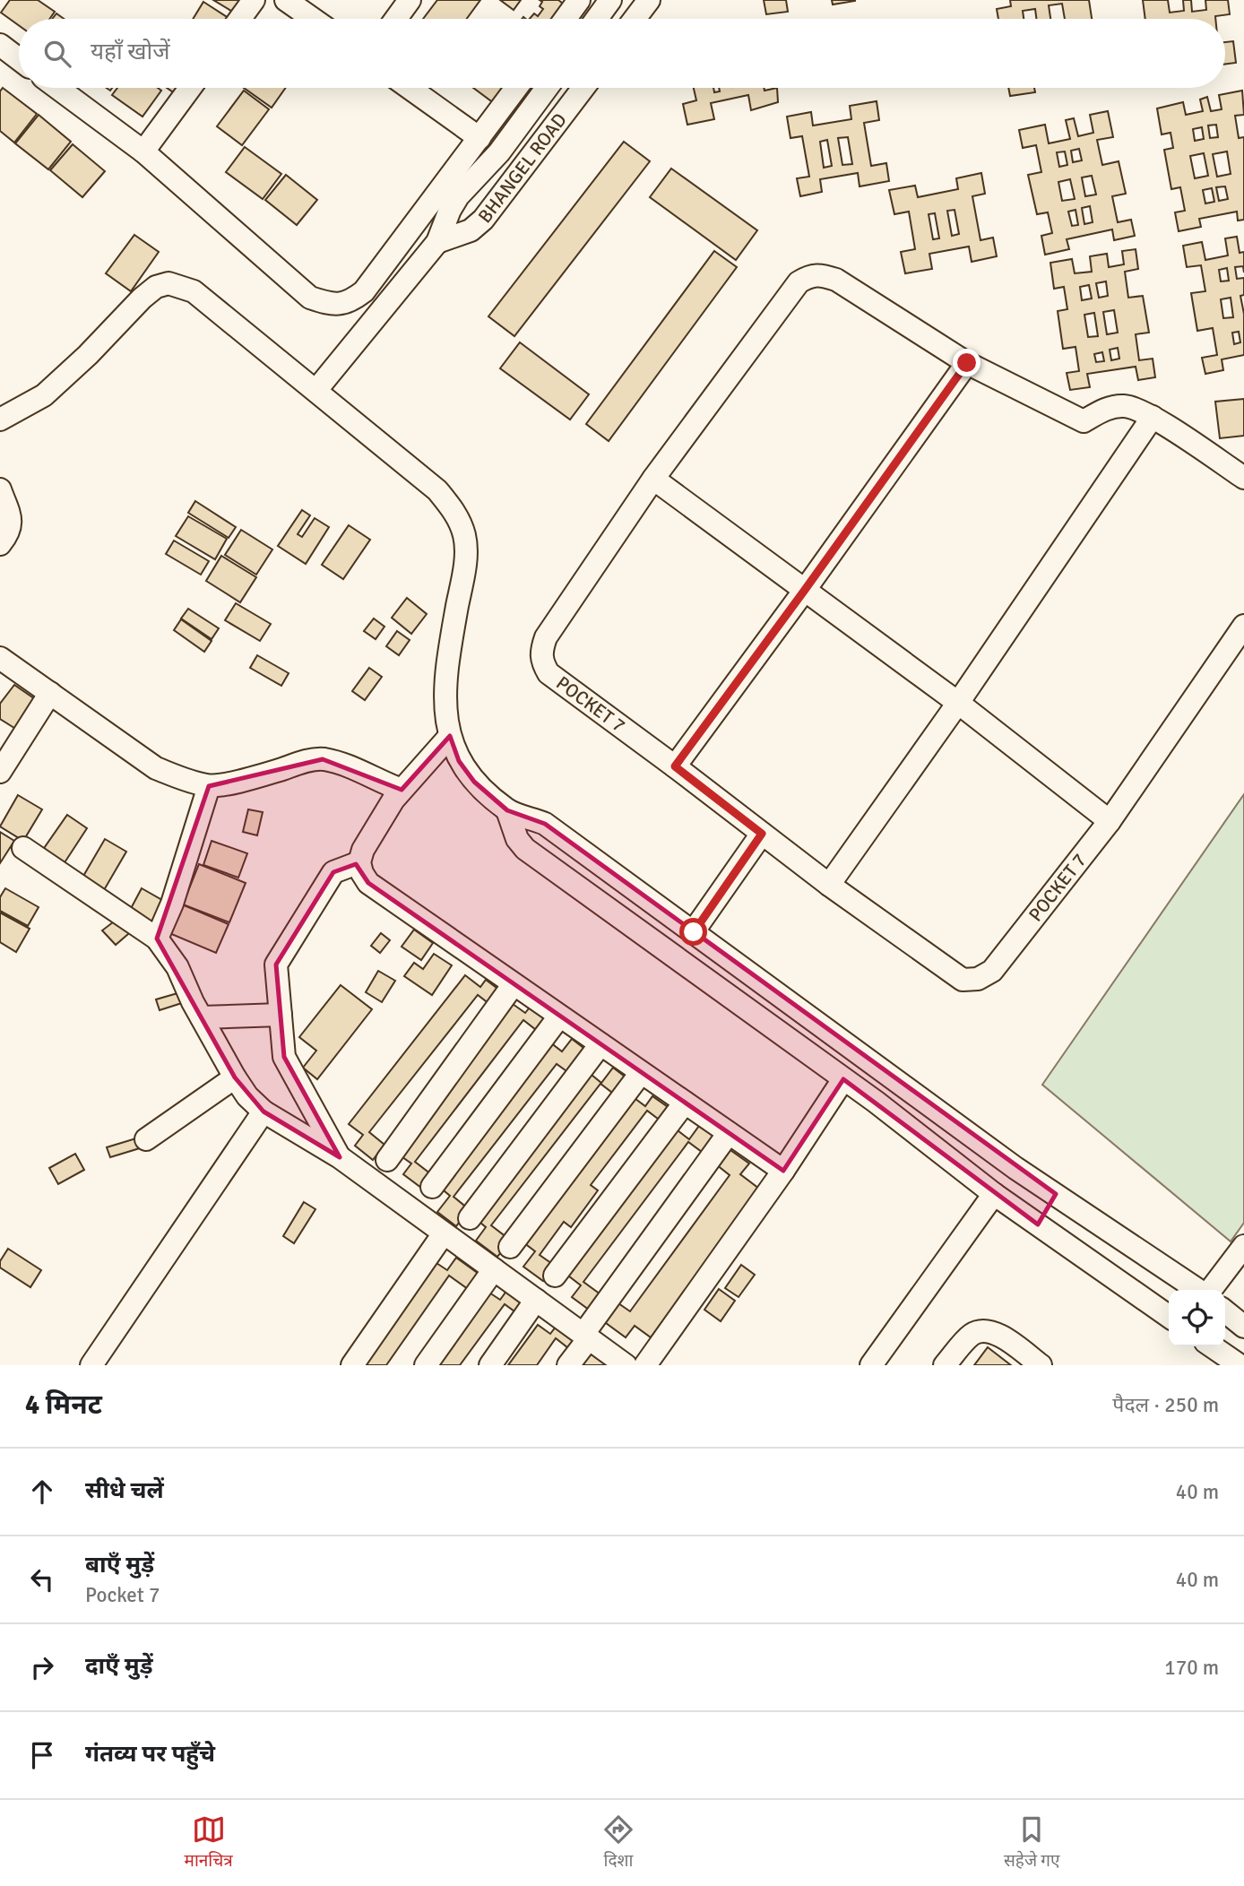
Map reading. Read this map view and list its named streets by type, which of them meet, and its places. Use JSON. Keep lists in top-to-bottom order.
{
  "streets": {
    "street": ["BHANGEL ROAD", "POCKET 7"]
  },
  "page": {
    "search": "यहाँ खोजें",
    "heading": ["4 मिनट", "पैदल · 250 m"],
    "list": [
      ["सीधे चलें", "40 m"],
      ["बाएँ मुड़ें", "Pocket 7", "40 m"],
      ["दाएँ मुड़ें", "170 m"],
      "गंतव्य पर पहुँचे"
    ],
    "nav": ["मानचित्र", "दिशा", "सहेजे गए"]
  }
}
